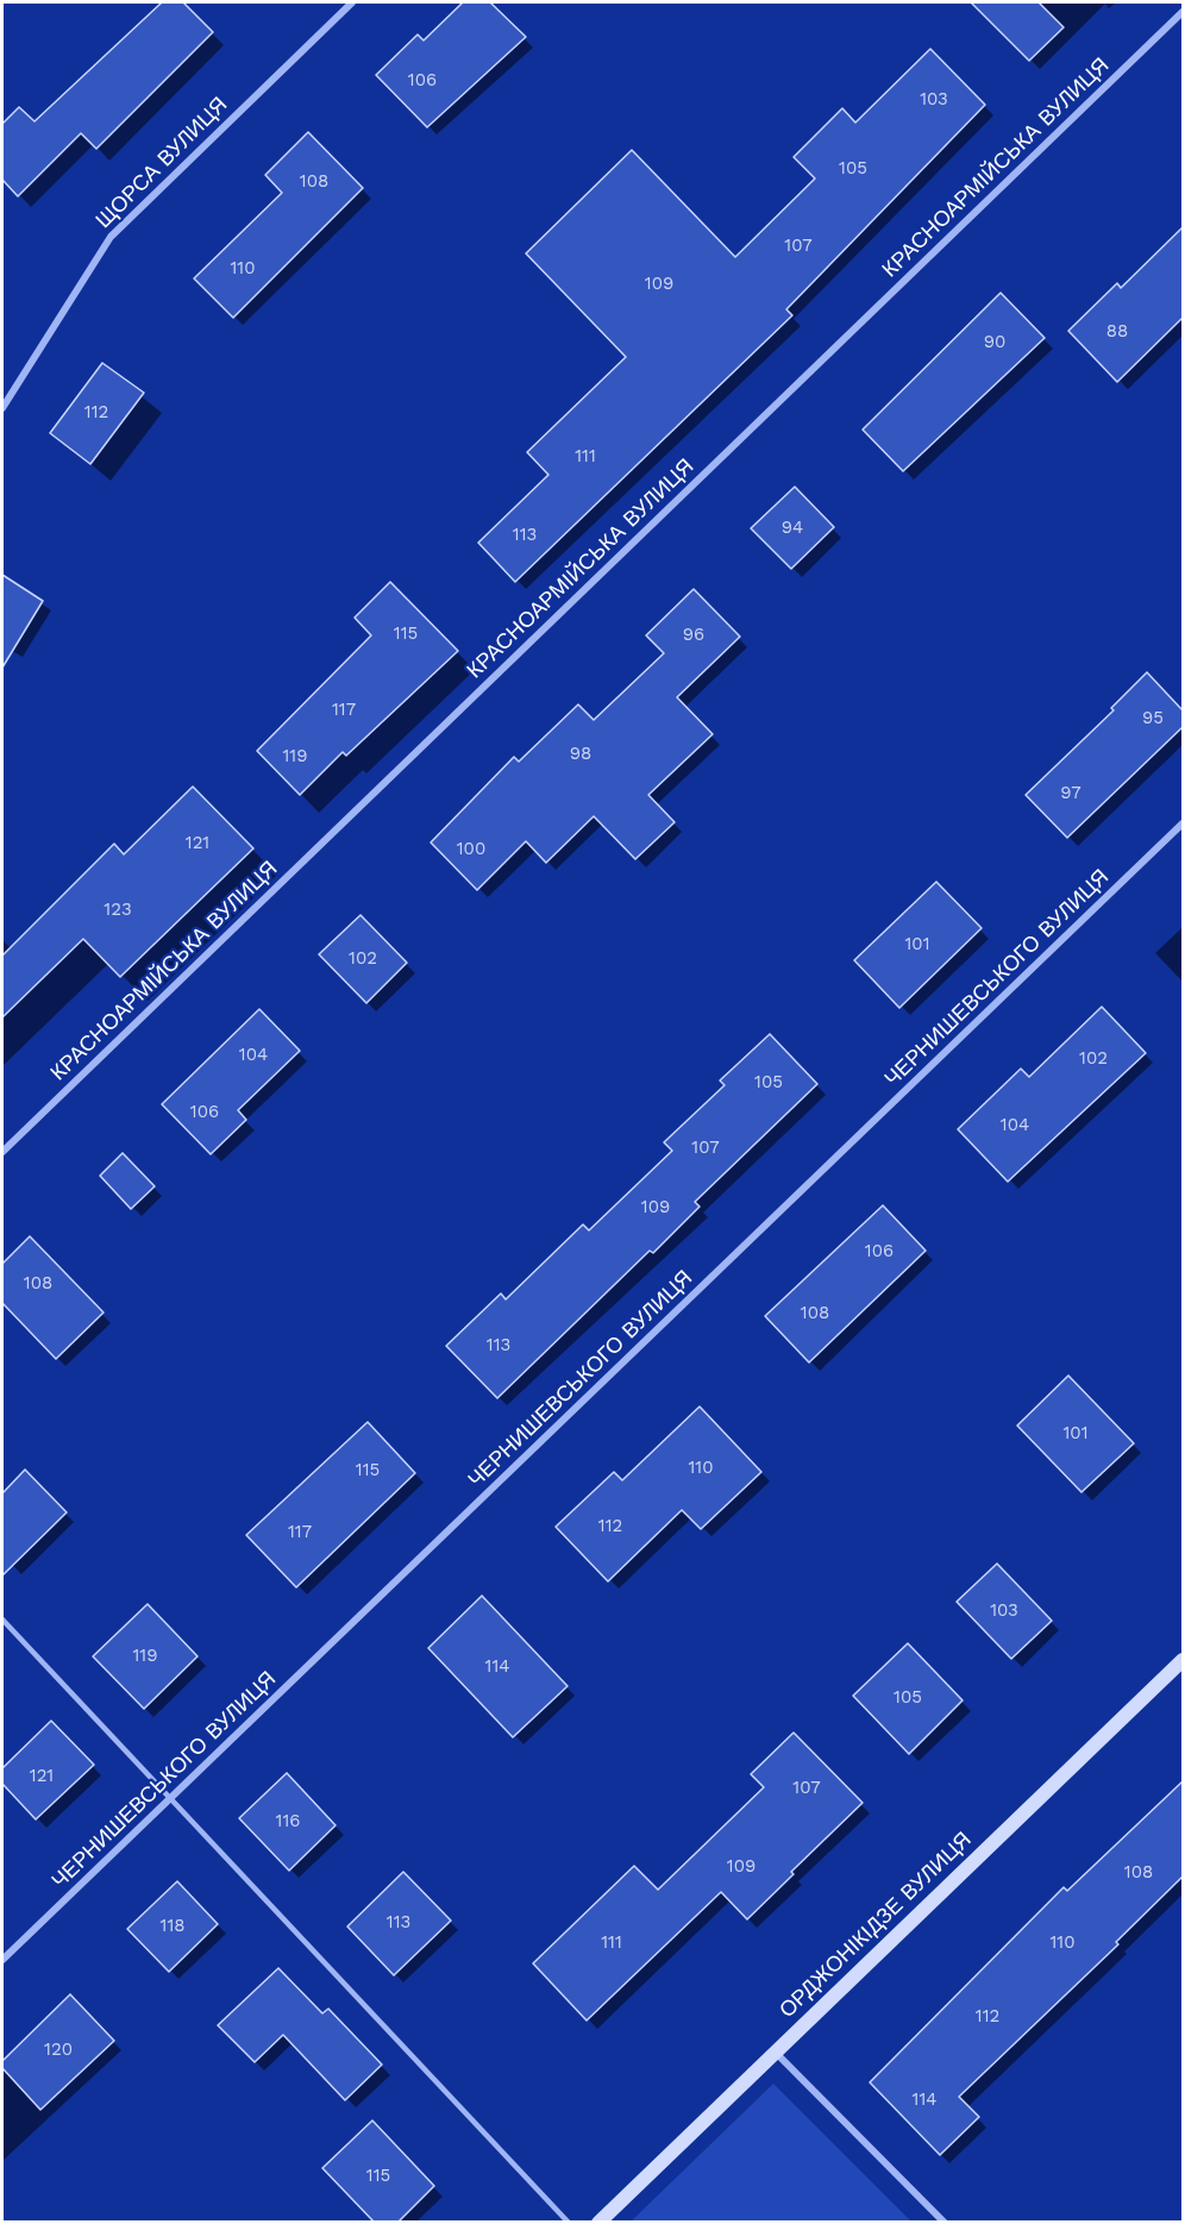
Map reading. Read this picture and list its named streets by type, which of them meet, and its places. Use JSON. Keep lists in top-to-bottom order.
{
  "streets": {
    "main road": ["ОРДЖОНІКІДЗЕ ВУЛИЦЯ"],
    "street": ["ЩОРСА ВУЛИЦЯ", "КРАСНОАРМІЙСЬКА ВУЛИЦЯ", "ЧЕРНИШЕВСЬКОГО ВУЛИЦЯ"]
  },
  "house_numbers": [
    "106",
    "103",
    "105",
    "108",
    "107",
    "110",
    "109",
    "88",
    "90",
    "112",
    "111",
    "94",
    "113",
    "115",
    "96",
    "117",
    "95",
    "98",
    "119",
    "97",
    "121",
    "100",
    "123",
    "101",
    "102",
    "104",
    "102",
    "105",
    "106",
    "104",
    "107",
    "109",
    "106",
    "108",
    "108",
    "113",
    "101",
    "110",
    "115",
    "112",
    "117",
    "103",
    "119",
    "114",
    "105",
    "121",
    "107",
    "116",
    "109",
    "108",
    "113",
    "118",
    "111",
    "110",
    "112",
    "120",
    "114",
    "115"
  ]
}
